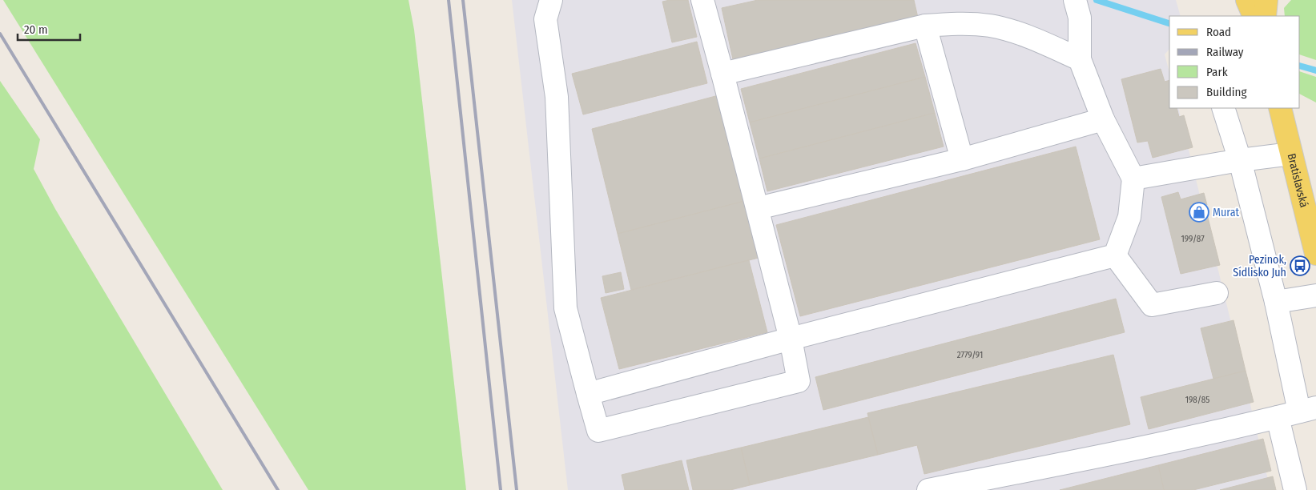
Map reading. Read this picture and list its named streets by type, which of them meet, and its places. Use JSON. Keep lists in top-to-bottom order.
{
  "streets": {
    "main road": ["Bratislavská"]
  },
  "places": {
    "shop": ["Murat"],
    "bus stop": ["Pezinok, Sídlisko Juh"]
  },
  "house_numbers": ["199/87", "2779/91", "198/85"],
  "legend": [
    "Road",
    "Railway",
    "Park",
    "Building"
  ],
  "scale_bar": "20 m"
}
